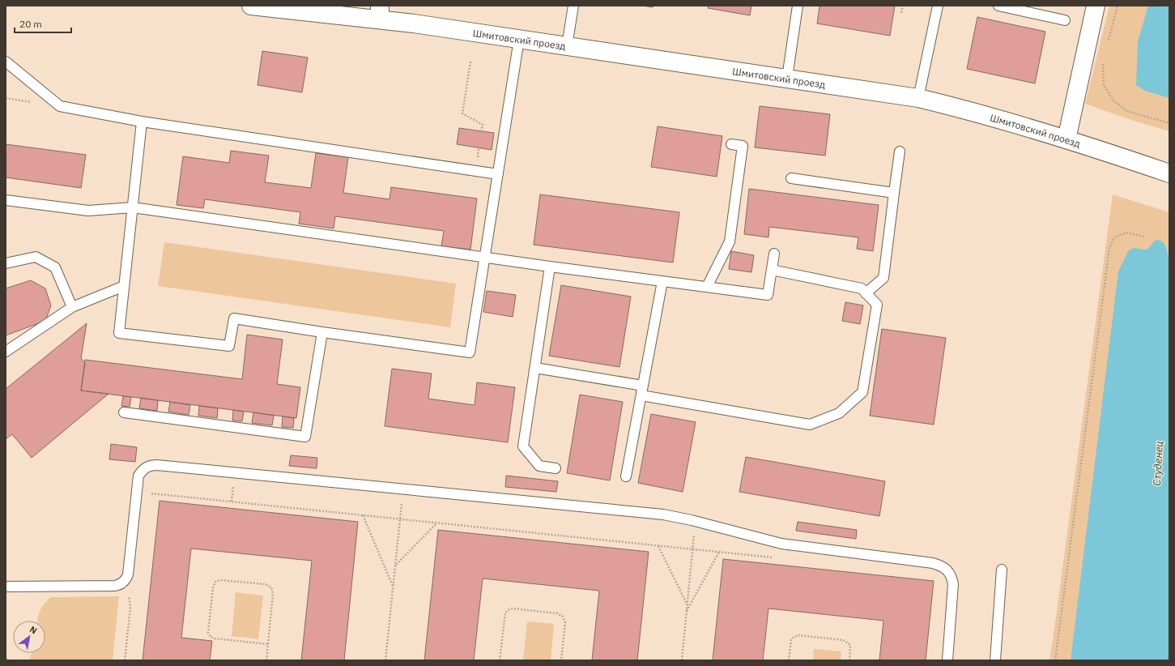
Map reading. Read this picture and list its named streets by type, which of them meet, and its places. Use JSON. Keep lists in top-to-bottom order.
{
  "streets": {
    "main road": ["Шмитовский проезд"]
  },
  "water": ["Студенец"],
  "scale_bar": "20 m",
  "north": "top right"
}
